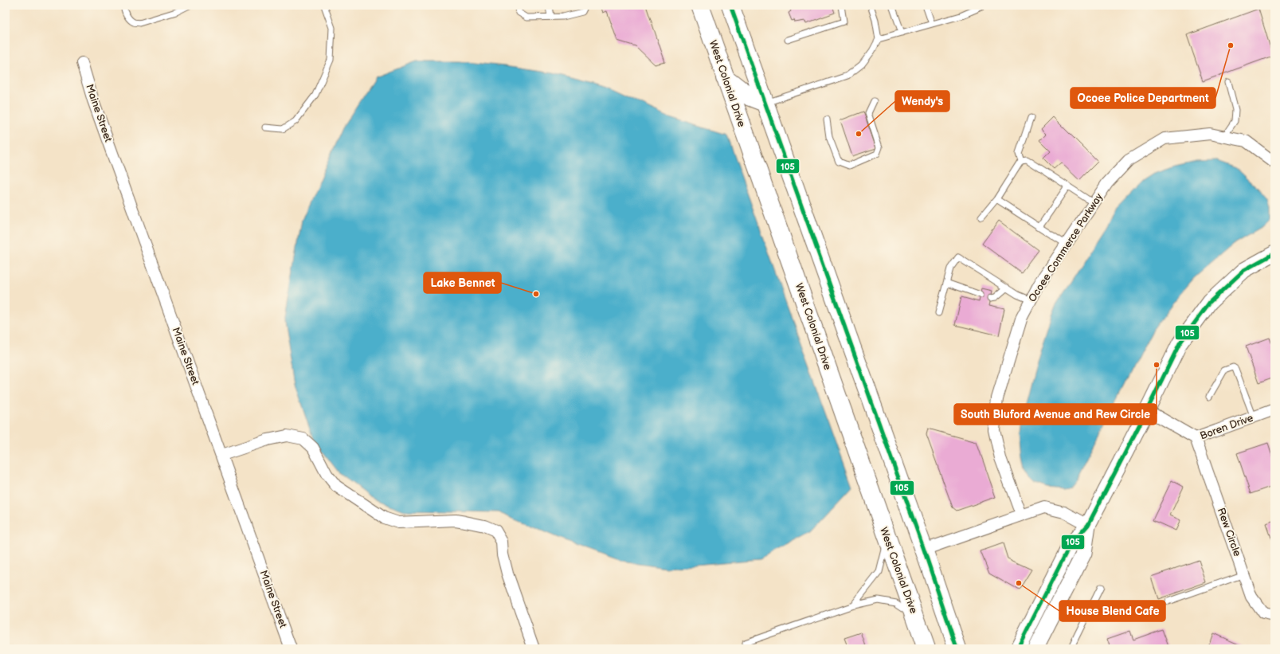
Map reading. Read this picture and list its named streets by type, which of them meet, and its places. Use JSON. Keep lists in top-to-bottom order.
{
  "streets": {
    "highway": ["West Colonial Drive"],
    "street": [
      "Maine Street",
      "Ocoee Commerce Parkway",
      "Boren Drive",
      "Rew Circle"
    ]
  },
  "crossings": [
    ["Boren Drive", "Rew Circle"]
  ],
  "places": [
    "Ocoee Police Department",
    "Wendy's",
    "Lake Bennet",
    "South Bluford Avenue and Rew Circle",
    "House Blend Cafe"
  ],
  "lines": ["transit line 105"]
}
